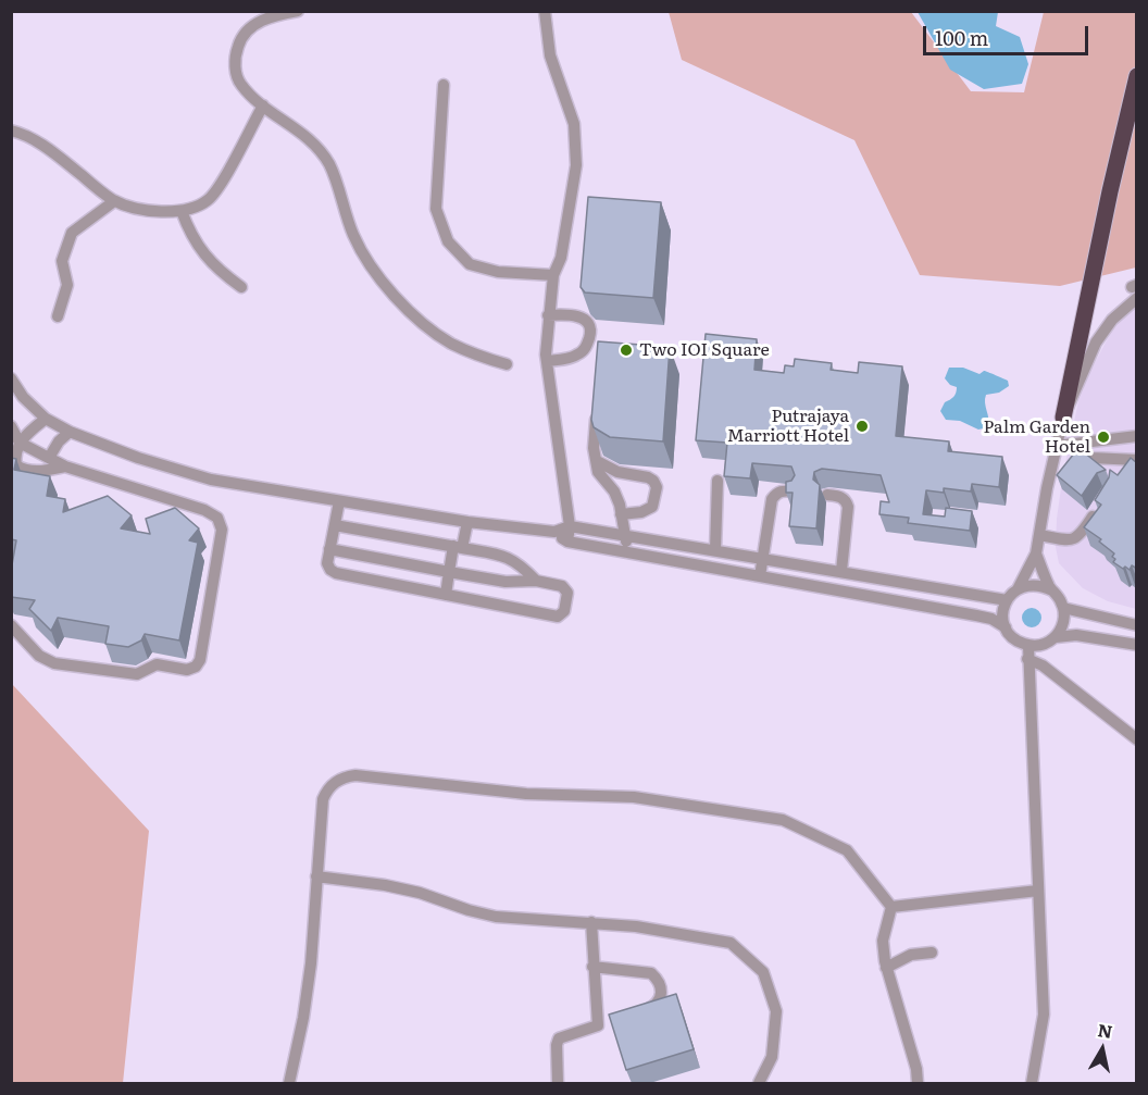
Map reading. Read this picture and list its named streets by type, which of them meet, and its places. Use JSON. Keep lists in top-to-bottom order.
{
  "places": ["Two IOI Square", "Putrajaya Marriott Hotel", "Palm Garden Hotel"],
  "scale_bar": "100 m",
  "north": "top"
}
